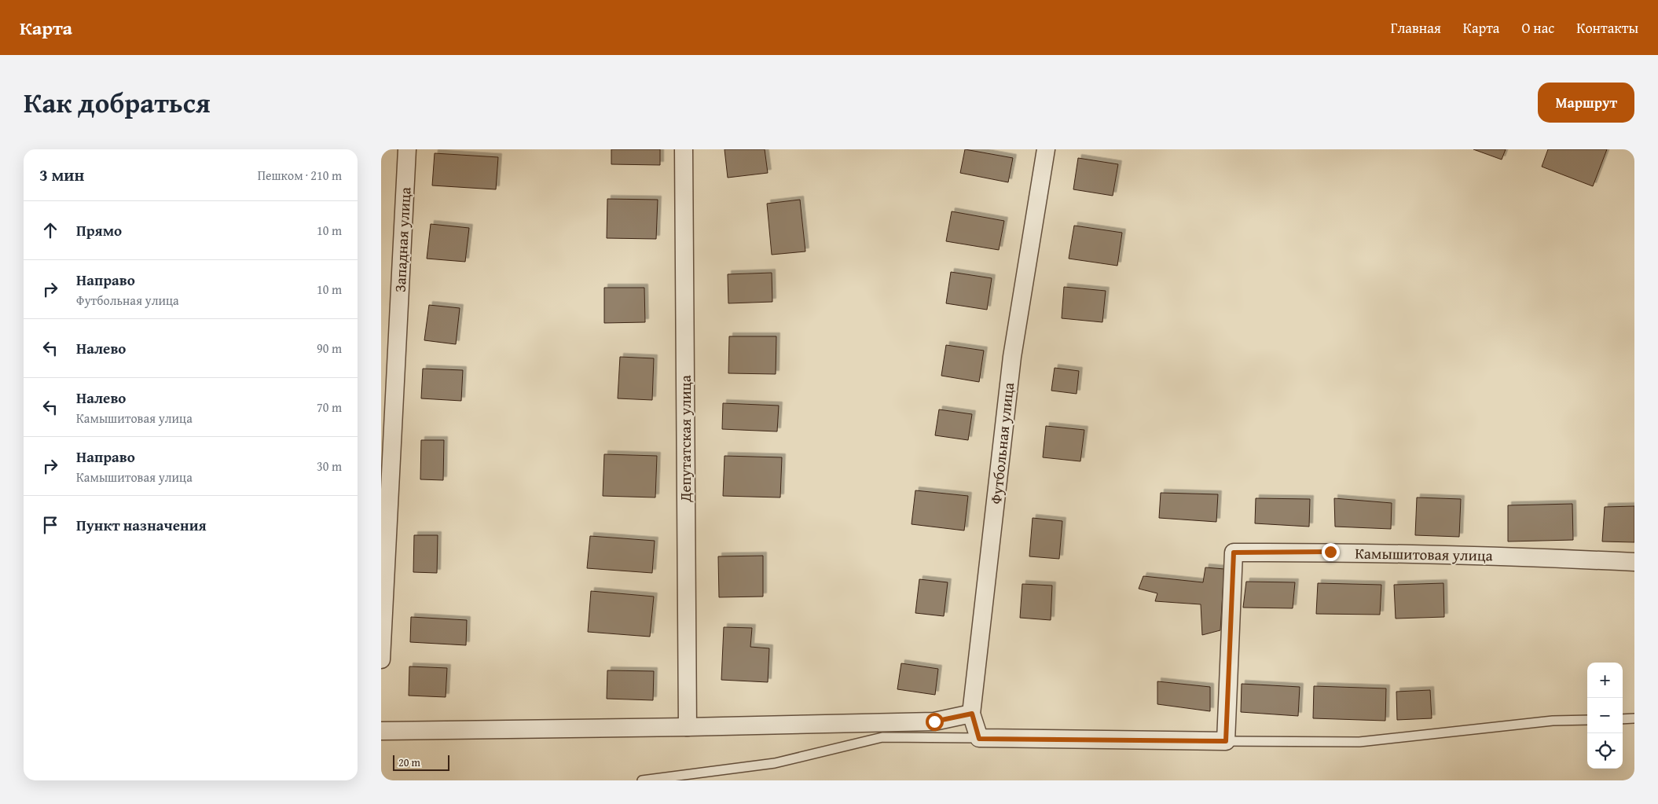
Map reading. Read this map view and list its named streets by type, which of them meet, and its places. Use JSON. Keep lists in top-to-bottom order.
{
  "streets": {
    "street": [
      "Западная улица",
      "Депутатская улица",
      "Футбольная улица",
      "Камышитовая улица"
    ]
  },
  "scale_bar": "20 m",
  "page": {
    "header": "Карта",
    "nav": [
      "Главная",
      "Карта",
      "О нас",
      "Контакты"
    ],
    "title": "Как добраться",
    "buttons": "Маршрут",
    "heading": ["3 мин", "Пешком · 210 m"],
    "list": [
      ["Прямо", "10 m"],
      ["Направо", "Футбольная улица", "10 m"],
      ["Налево", "90 m"],
      ["Налево", "Камышитовая улица", "70 m"],
      ["Направо", "Камышитовая улица", "30 m"],
      "Пункт назначения"
    ],
    "map_buttons": ["+", "−"],
    "scale": "20 m"
  }
}
